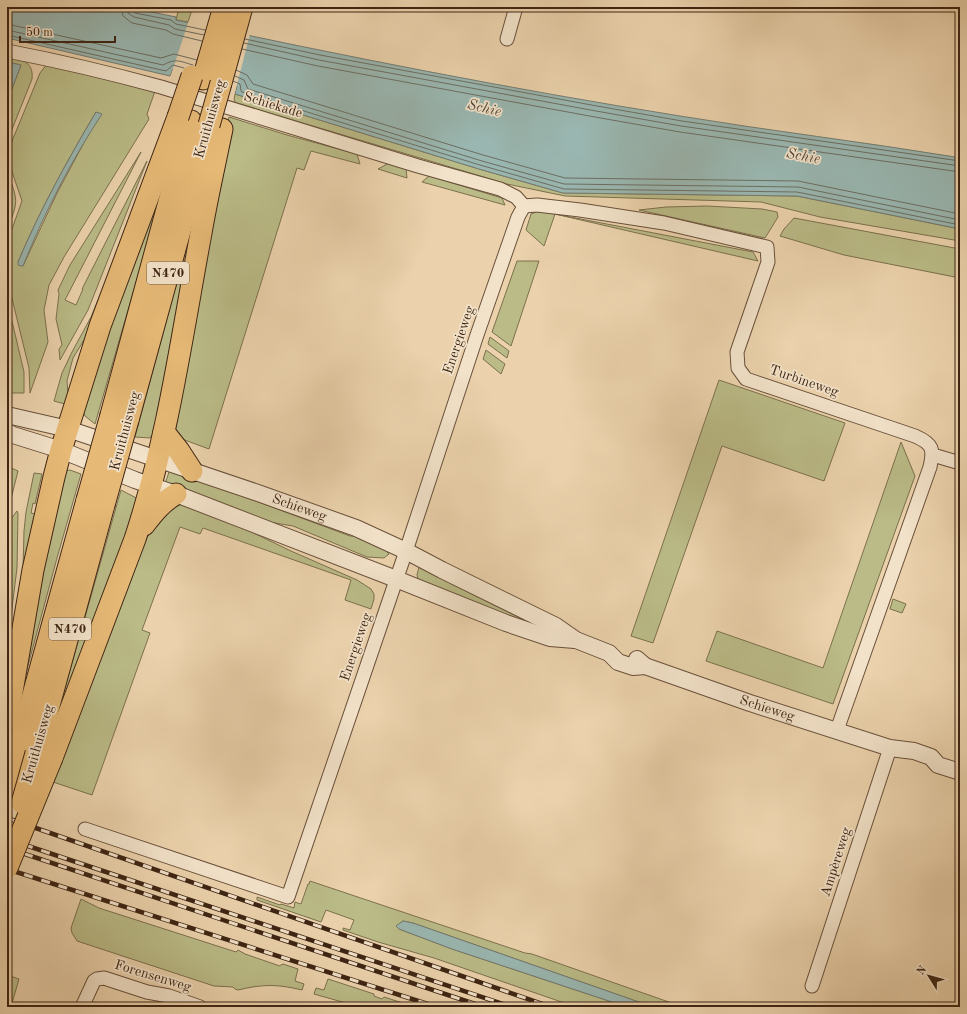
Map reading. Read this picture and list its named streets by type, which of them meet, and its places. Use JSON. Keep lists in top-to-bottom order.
{
  "streets": {
    "highway": ["Kruithuisweg", "N470"],
    "street": [
      "Schiekade",
      "Energieweg",
      "Turbineweg",
      "Schieweg",
      "Ampèreweg",
      "Forensenweg"
    ]
  },
  "crossings": [
    ["Schiekade", "Energieweg"],
    ["Schiekade", "Turbineweg"],
    ["Kruithuisweg", "N470"],
    ["N470", "Schieweg"],
    ["Energieweg", "Turbineweg"],
    ["Energieweg", "Schieweg"],
    ["Schieweg", "Ampèreweg"]
  ],
  "water": ["Schie"],
  "scale_bar": "50 m",
  "north": "top left"
}
